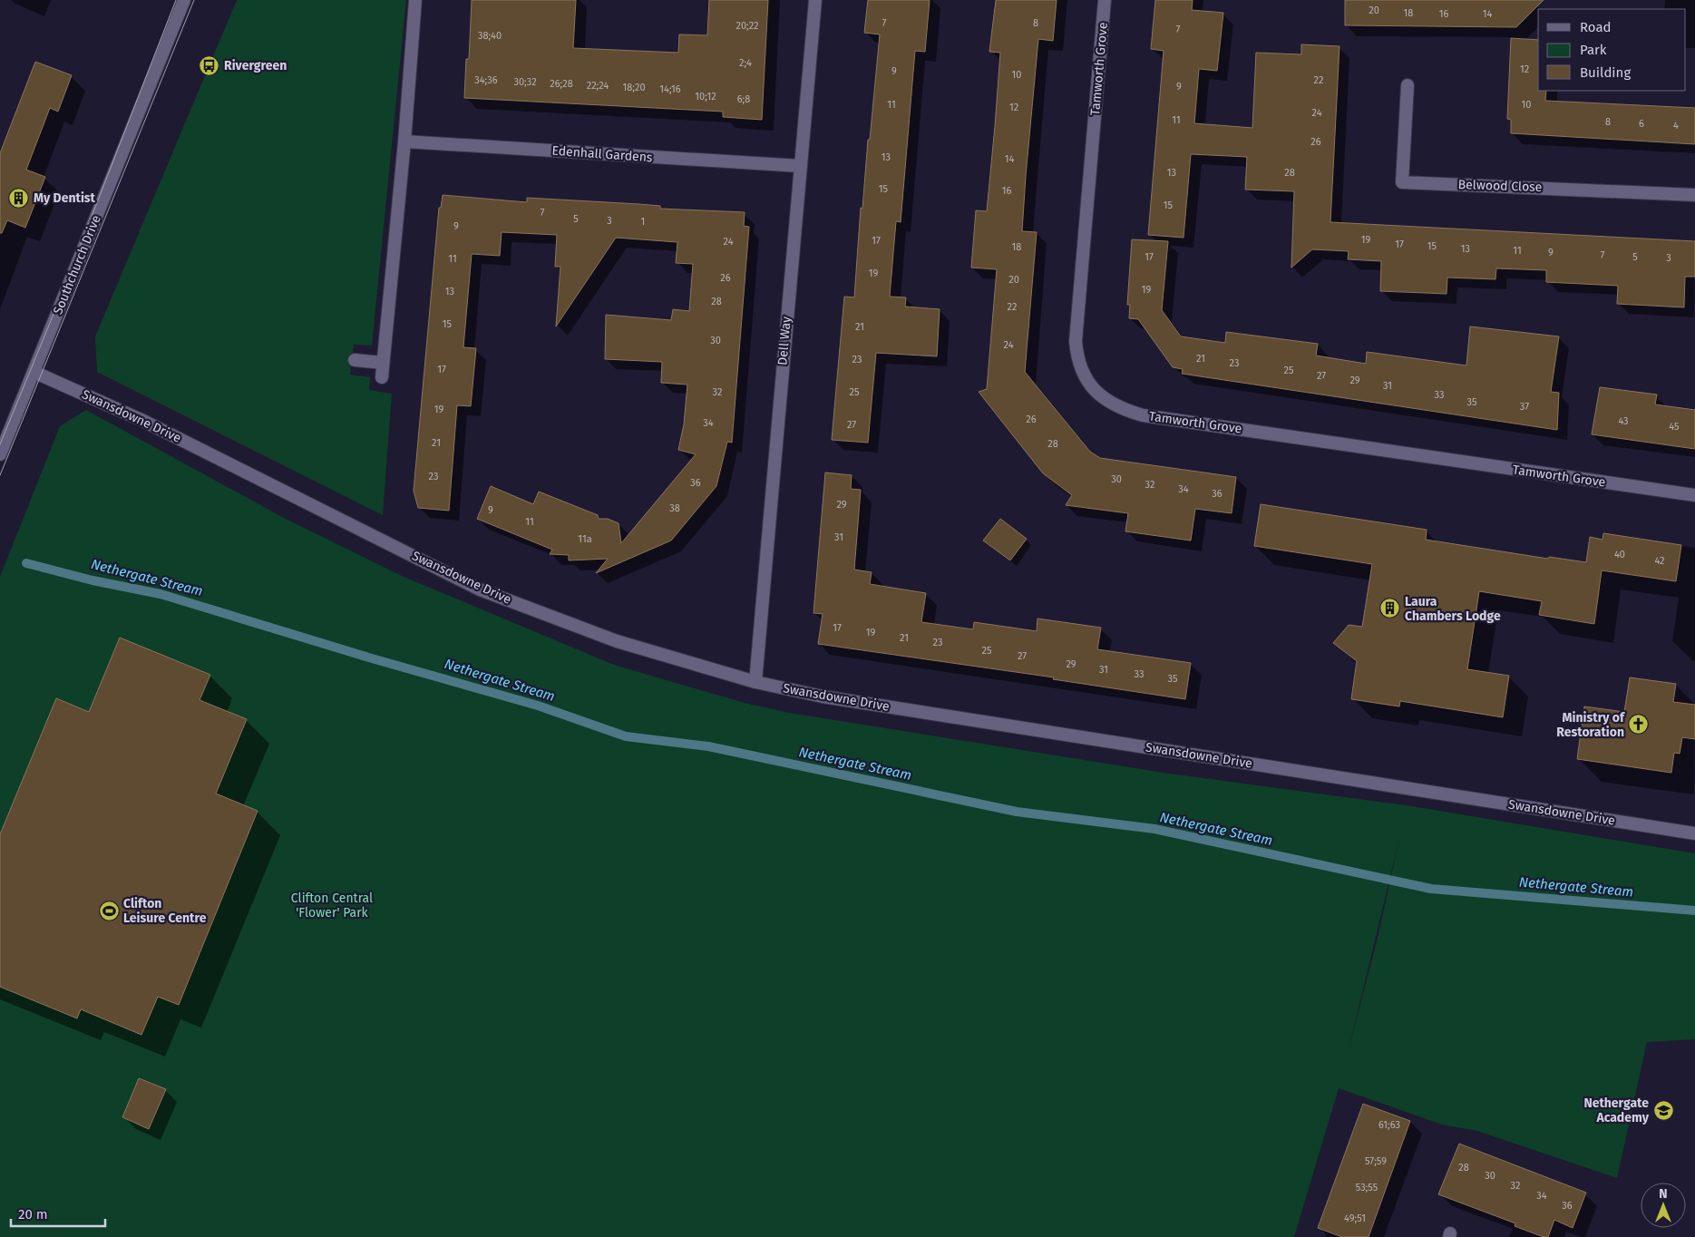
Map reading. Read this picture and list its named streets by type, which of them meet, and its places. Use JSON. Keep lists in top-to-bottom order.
{
  "streets": {
    "street": [
      "Tamworth Grove",
      "Edenhall Gardens",
      "Belwood Close",
      "Southchurch Drive",
      "Dell Way",
      "Swansdowne Drive"
    ]
  },
  "crossings": [
    ["Edenhall Gardens", "Dell Way"],
    ["Southchurch Drive", "Swansdowne Drive"],
    ["Dell Way", "Swansdowne Drive"]
  ],
  "water": ["Nethergate Stream"],
  "parks": ["Clifton Central 'Flower' Park"],
  "places": {
    "bus stop": ["Rivergreen"],
    "building": ["My Dentist", "Laura Chambers Lodge"],
    "church": ["Ministry of Restoration"],
    "sports": ["Clifton Leisure Centre"],
    "school or university": ["Nethergate Academy"]
  },
  "house_numbers": [
    "20",
    "18",
    "16",
    "14",
    "7",
    "8",
    "20;22",
    "7",
    "38;40",
    "2;4",
    "12",
    "9",
    "10",
    "34;36",
    "22",
    "30;32",
    "26;28",
    "22;24",
    "9",
    "18;20",
    "14;16",
    "10;12",
    "6;8",
    "11",
    "10",
    "12",
    "24",
    "11",
    "8",
    "6",
    "4",
    "26",
    "13",
    "14",
    "13",
    "28",
    "15",
    "16",
    "15",
    "7",
    "5",
    "3",
    "1",
    "9",
    "19",
    "17",
    "24",
    "17",
    "15",
    "18",
    "13",
    "11",
    "9",
    "7",
    "17",
    "5",
    "3",
    "11",
    "19",
    "26",
    "20",
    "19",
    "13",
    "28",
    "22",
    "15",
    "21",
    "30",
    "24",
    "21",
    "23",
    "23",
    "17",
    "25",
    "27",
    "29",
    "31",
    "32",
    "25",
    "33",
    "35",
    "37",
    "19",
    "26",
    "43",
    "34",
    "27",
    "45",
    "21",
    "28",
    "23",
    "30",
    "36",
    "32",
    "34",
    "36",
    "29",
    "38",
    "9",
    "11",
    "31",
    "11a",
    "40",
    "42",
    "17",
    "19",
    "21",
    "23",
    "25",
    "27",
    "29",
    "31",
    "33",
    "35",
    "61;63",
    "57;59",
    "28",
    "30",
    "32",
    "53;55",
    "34",
    "36",
    "49;51"
  ],
  "legend": ["Road", "Park", "Building"],
  "scale_bar": "20 m",
  "north": "top"
}
